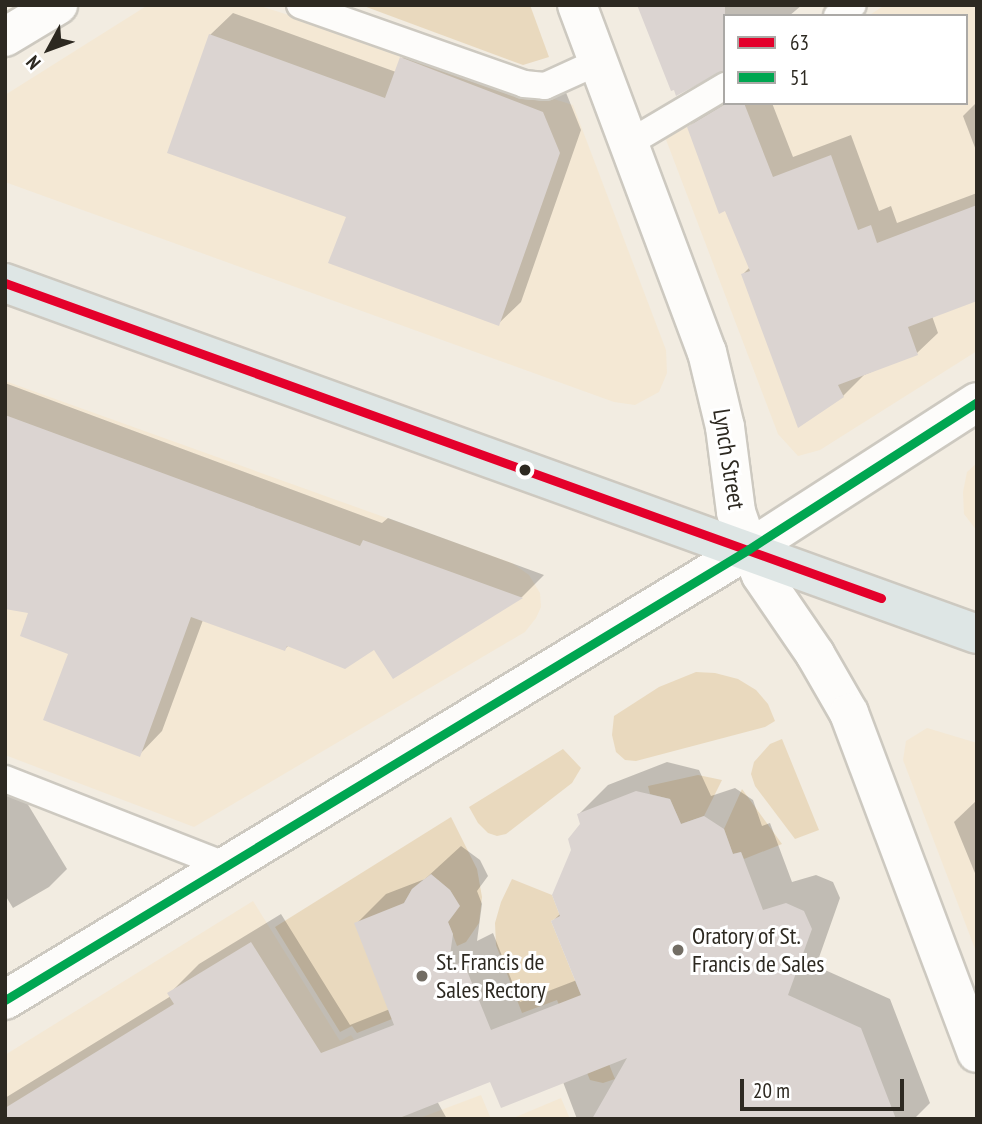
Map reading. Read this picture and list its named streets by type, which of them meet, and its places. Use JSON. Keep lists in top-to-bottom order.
{
  "streets": {
    "street": ["Lynch Street"]
  },
  "places": ["Oratory of St. Francis de Sales", "St. Francis de Sales Rectory"],
  "lines": ["transit line 63", "transit line 51"],
  "legend": ["63", "51"],
  "scale_bar": "20 m",
  "north": "bottom left"
}
